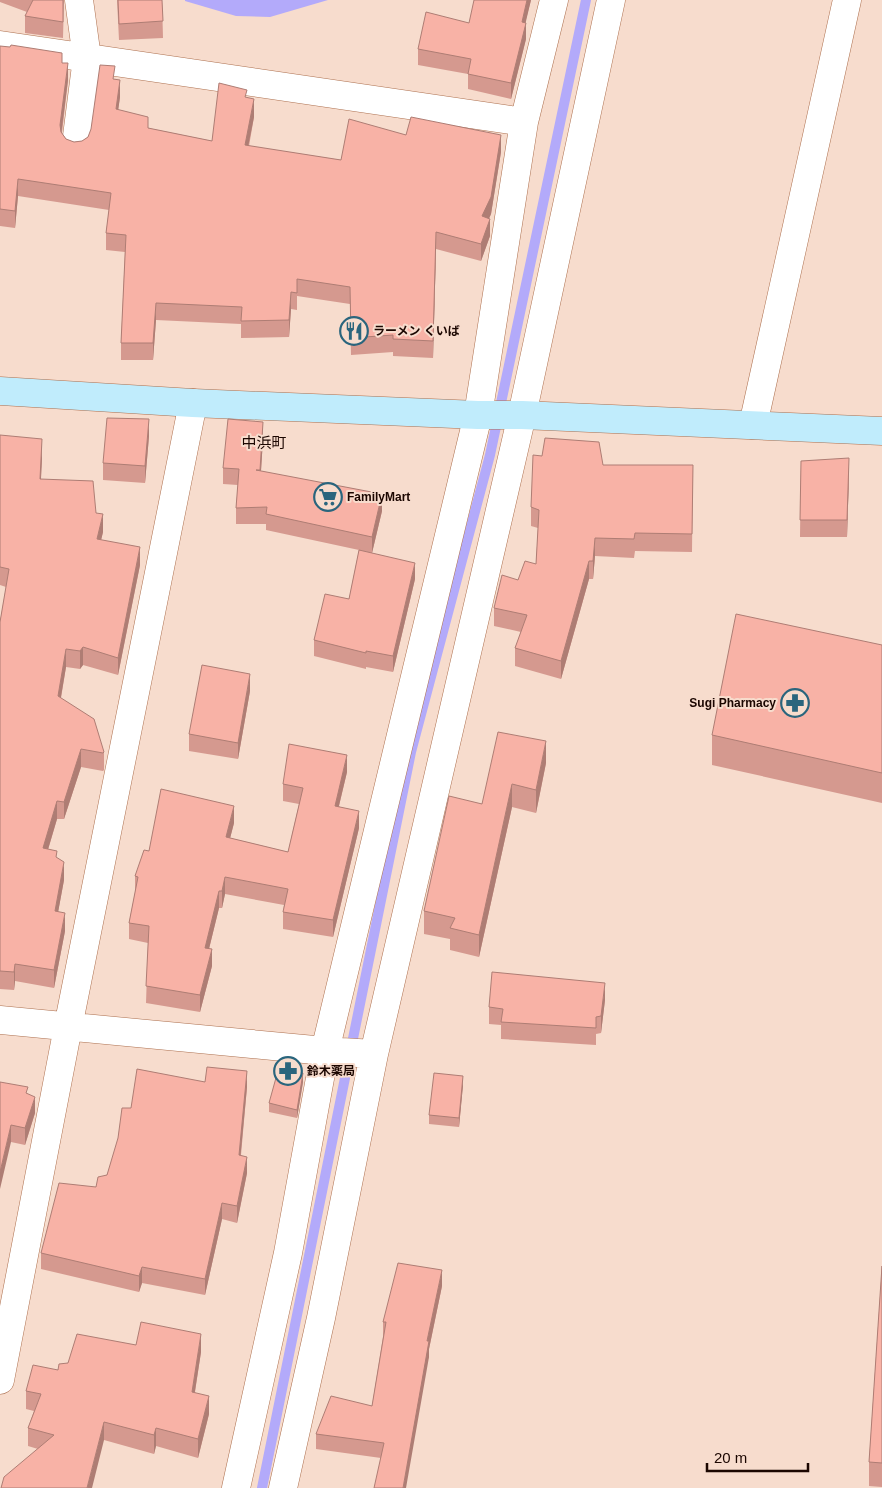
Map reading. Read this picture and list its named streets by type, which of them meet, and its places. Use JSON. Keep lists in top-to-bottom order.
{
  "districts": ["中浜町"],
  "places": {
    "restaurant": ["ラーメン くいば"],
    "supermarket": ["FamilyMart"],
    "pharmacy": ["Sugi Pharmacy", "鈴木薬局"]
  },
  "scale_bar": "20 m"
}
